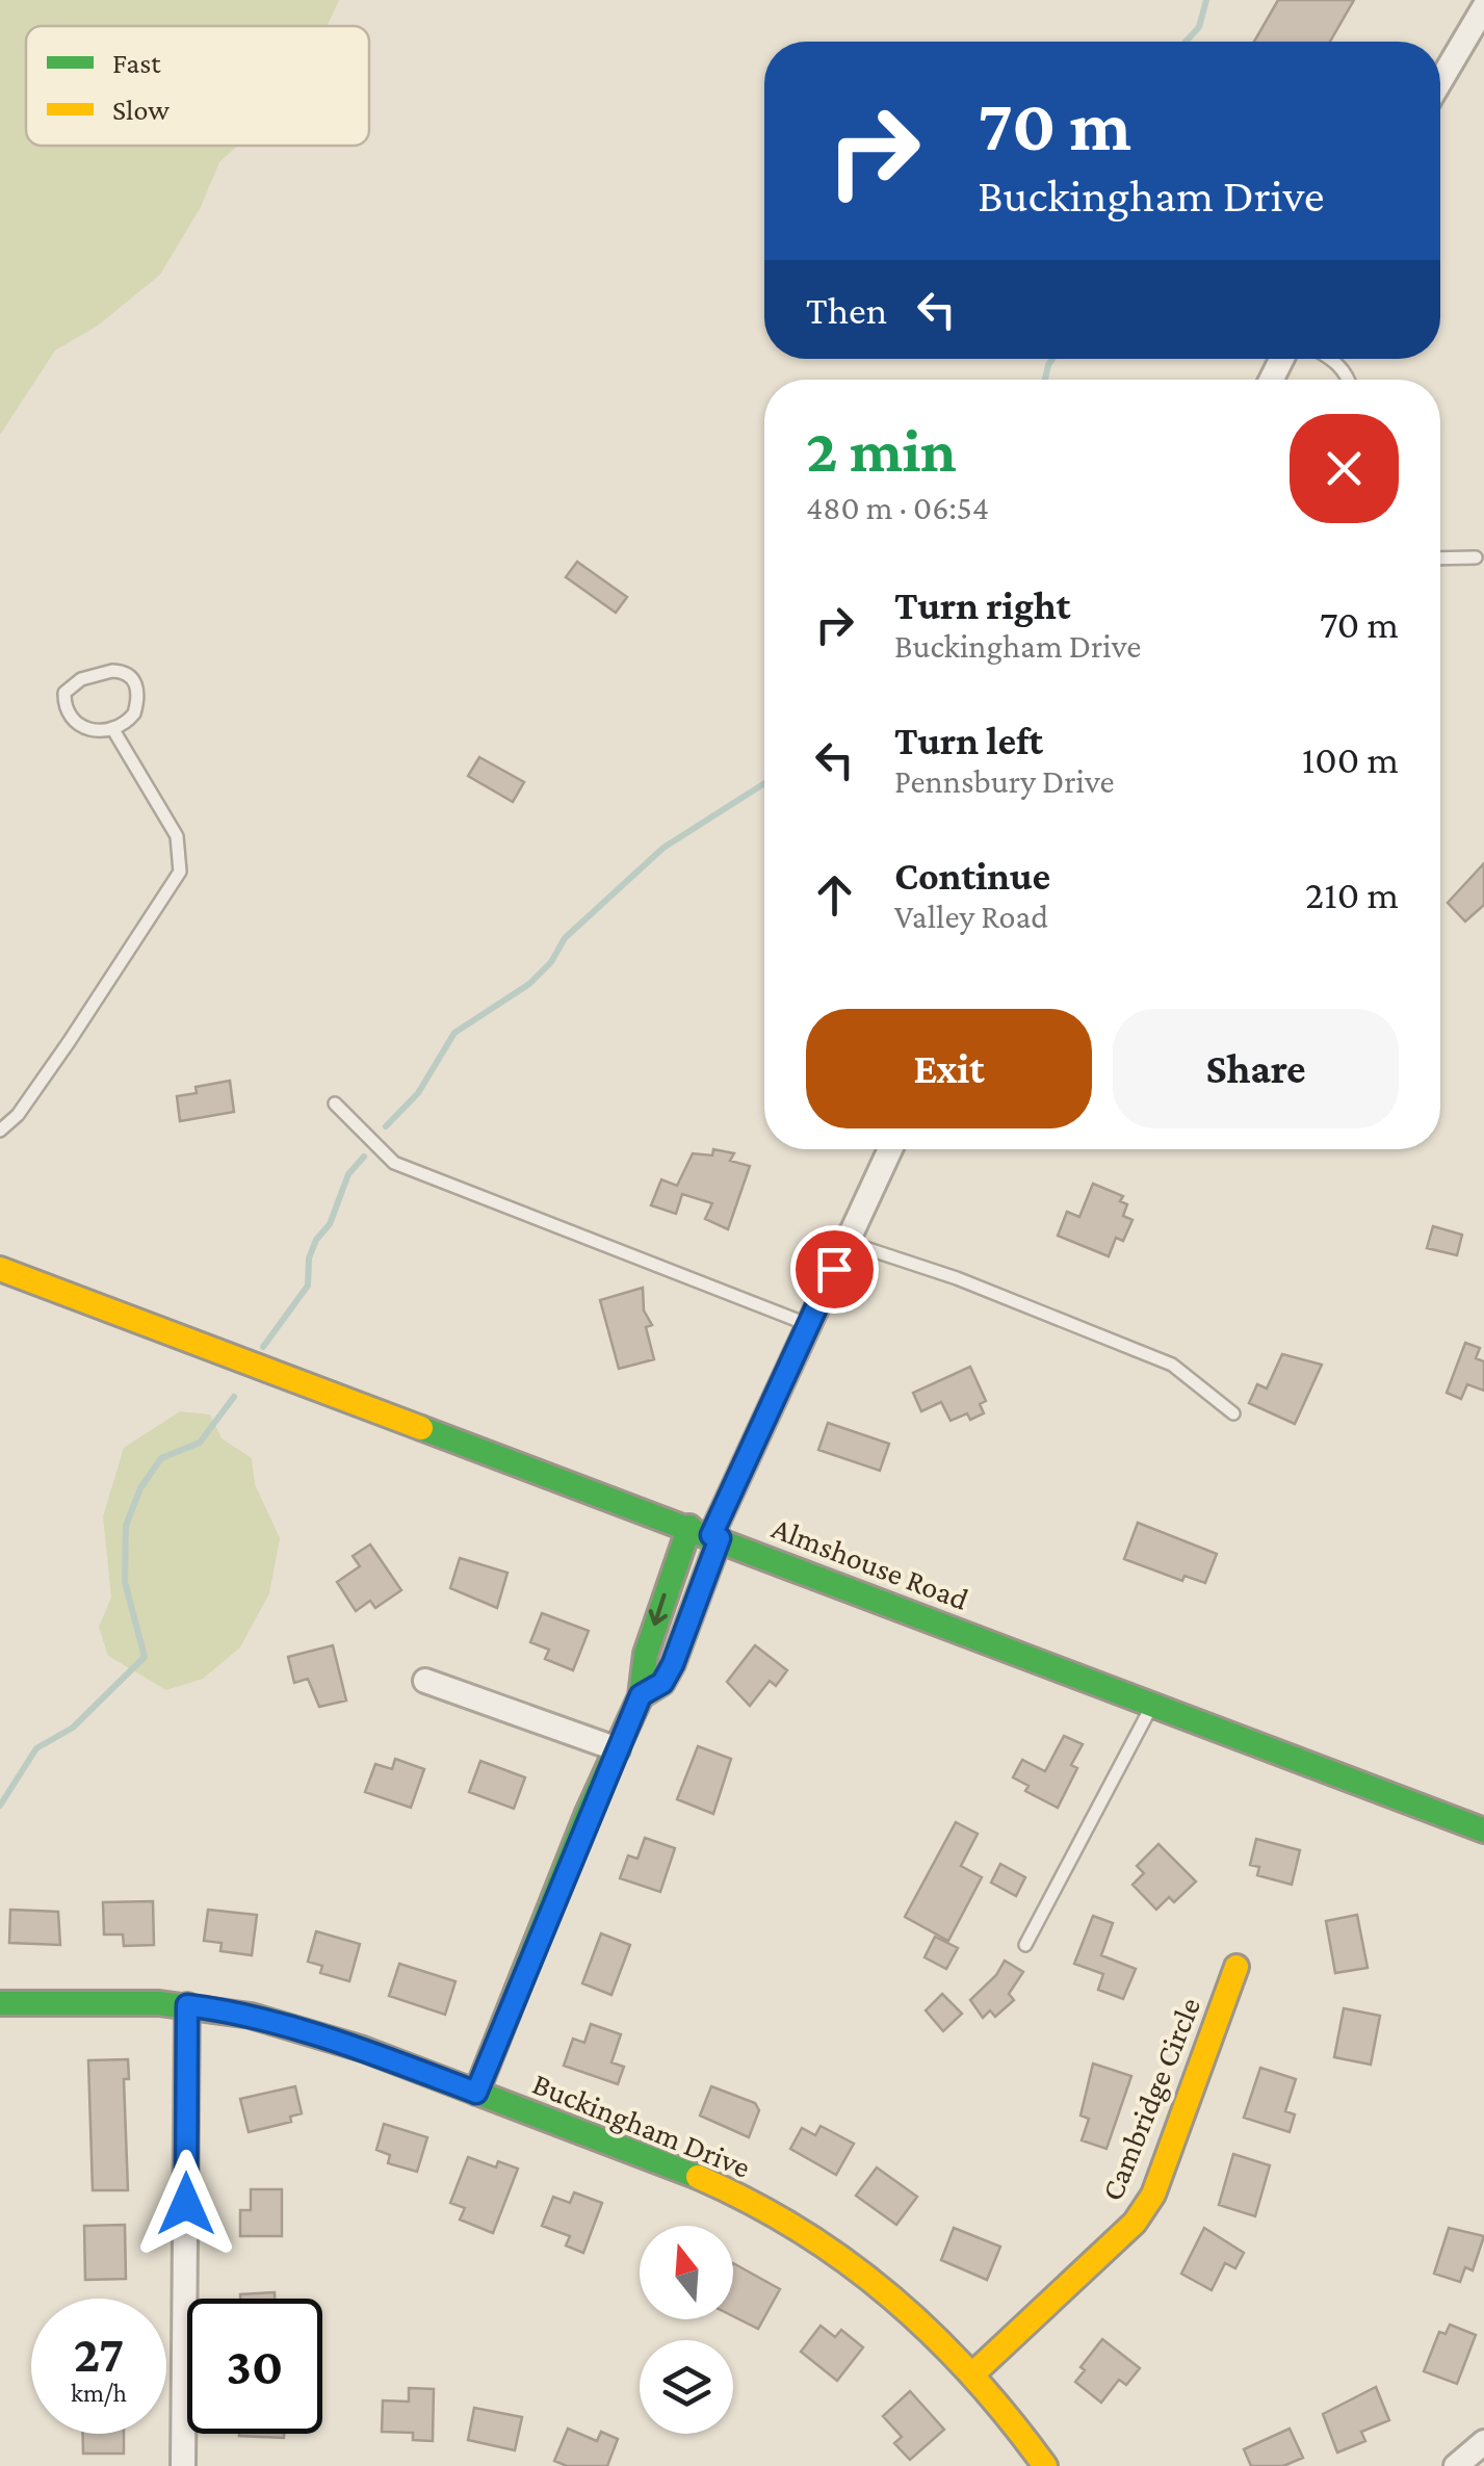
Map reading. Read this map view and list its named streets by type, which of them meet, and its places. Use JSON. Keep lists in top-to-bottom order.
{
  "streets": {
    "street": ["Almshouse Road", "Cambridge Circle", "Buckingham Drive"]
  },
  "crossings": [
    ["Cambridge Circle", "Buckingham Drive"]
  ],
  "legend": ["Fast", "Slow"],
  "north": "top",
  "page": {
    "turn": ["70 m", "Buckingham Drive"],
    "then": "Then",
    "heading": ["2 min", "480 m · 06:54"],
    "list": [
      {
        "name": "Turn right",
        "note": "Buckingham Drive",
        "value": "70 m"
      },
      {
        "name": "Turn left",
        "note": "Pennsbury Drive",
        "value": "100 m"
      },
      {
        "name": "Continue",
        "note": "Valley Road",
        "value": "210 m"
      }
    ],
    "buttons": ["Exit", "Share"],
    "speed": "27 km/h",
    "limit": "30"
  }
}
